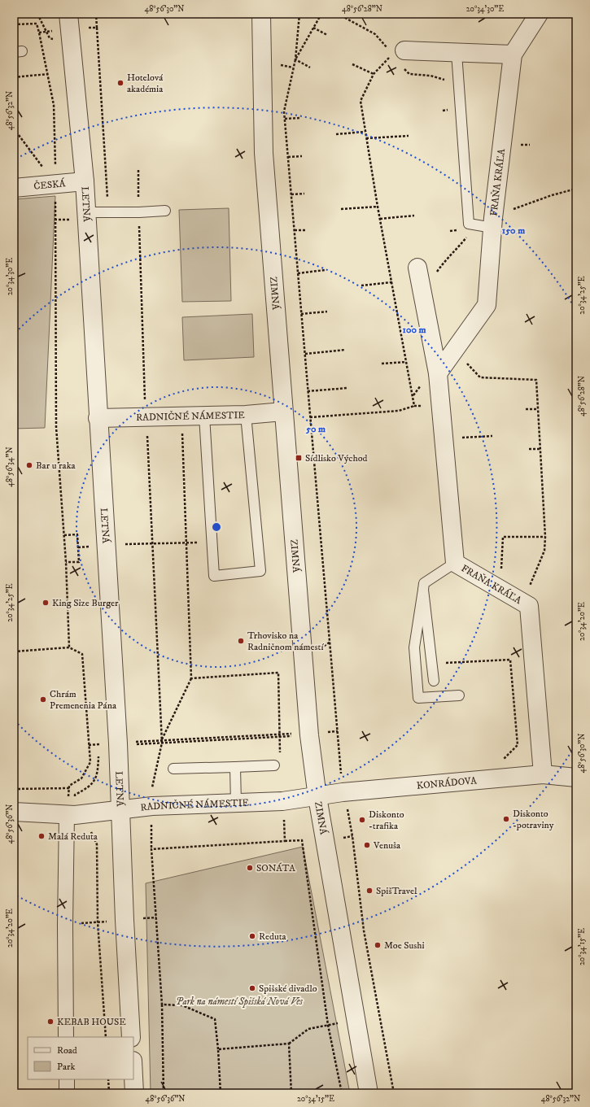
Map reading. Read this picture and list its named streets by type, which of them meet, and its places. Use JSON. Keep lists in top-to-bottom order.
{
  "streets": {
    "street": [
      "FRAŇA KRÁĽA",
      "ČESKÁ",
      "LETNÁ",
      "ZIMNÁ",
      "RADNIČNÉ NÁMESTIE",
      "KONRÁDOVA"
    ]
  },
  "crossings": [
    ["FRAŇA KRÁĽA", "KONRÁDOVA"],
    ["ČESKÁ", "LETNÁ"],
    ["LETNÁ", "RADNIČNÉ NÁMESTIE"],
    ["ZIMNÁ", "RADNIČNÉ NÁMESTIE"],
    ["ZIMNÁ", "KONRÁDOVA"],
    ["RADNIČNÉ NÁMESTIE", "KONRÁDOVA"]
  ],
  "parks": ["Park na námestí Spišská Nová Ves"],
  "places": {
    "other": [
      "Hotelová akadémia",
      "Bar u raka",
      "King Size Burger",
      "Trhovisko na Radničnom námestí",
      "Chrám Premenenia Pána",
      "Diskonto -potraviny",
      "Diskonto -trafika",
      "Malá Reduta",
      "Venuša",
      "SONÁTA",
      "SpišTravel",
      "Reduta",
      "Moe Sushi",
      "Spišské divadlo",
      "KEBAB HOUSE"
    ],
    "transit": ["Sídlisko Východ"]
  },
  "legend": ["Road", "Park"],
  "coordinates": [
    "48°56'30\"N",
    "48°56'28\"N",
    "20°34'30\"E",
    "48°56'32\"N",
    "20°34'25\"E",
    "48°56'34\"N",
    "20°34'20\"E",
    "48°56'36\"N",
    "20°34'15\"E"
  ],
  "rings": ["150 m", "100 m", "50 m"]
}
